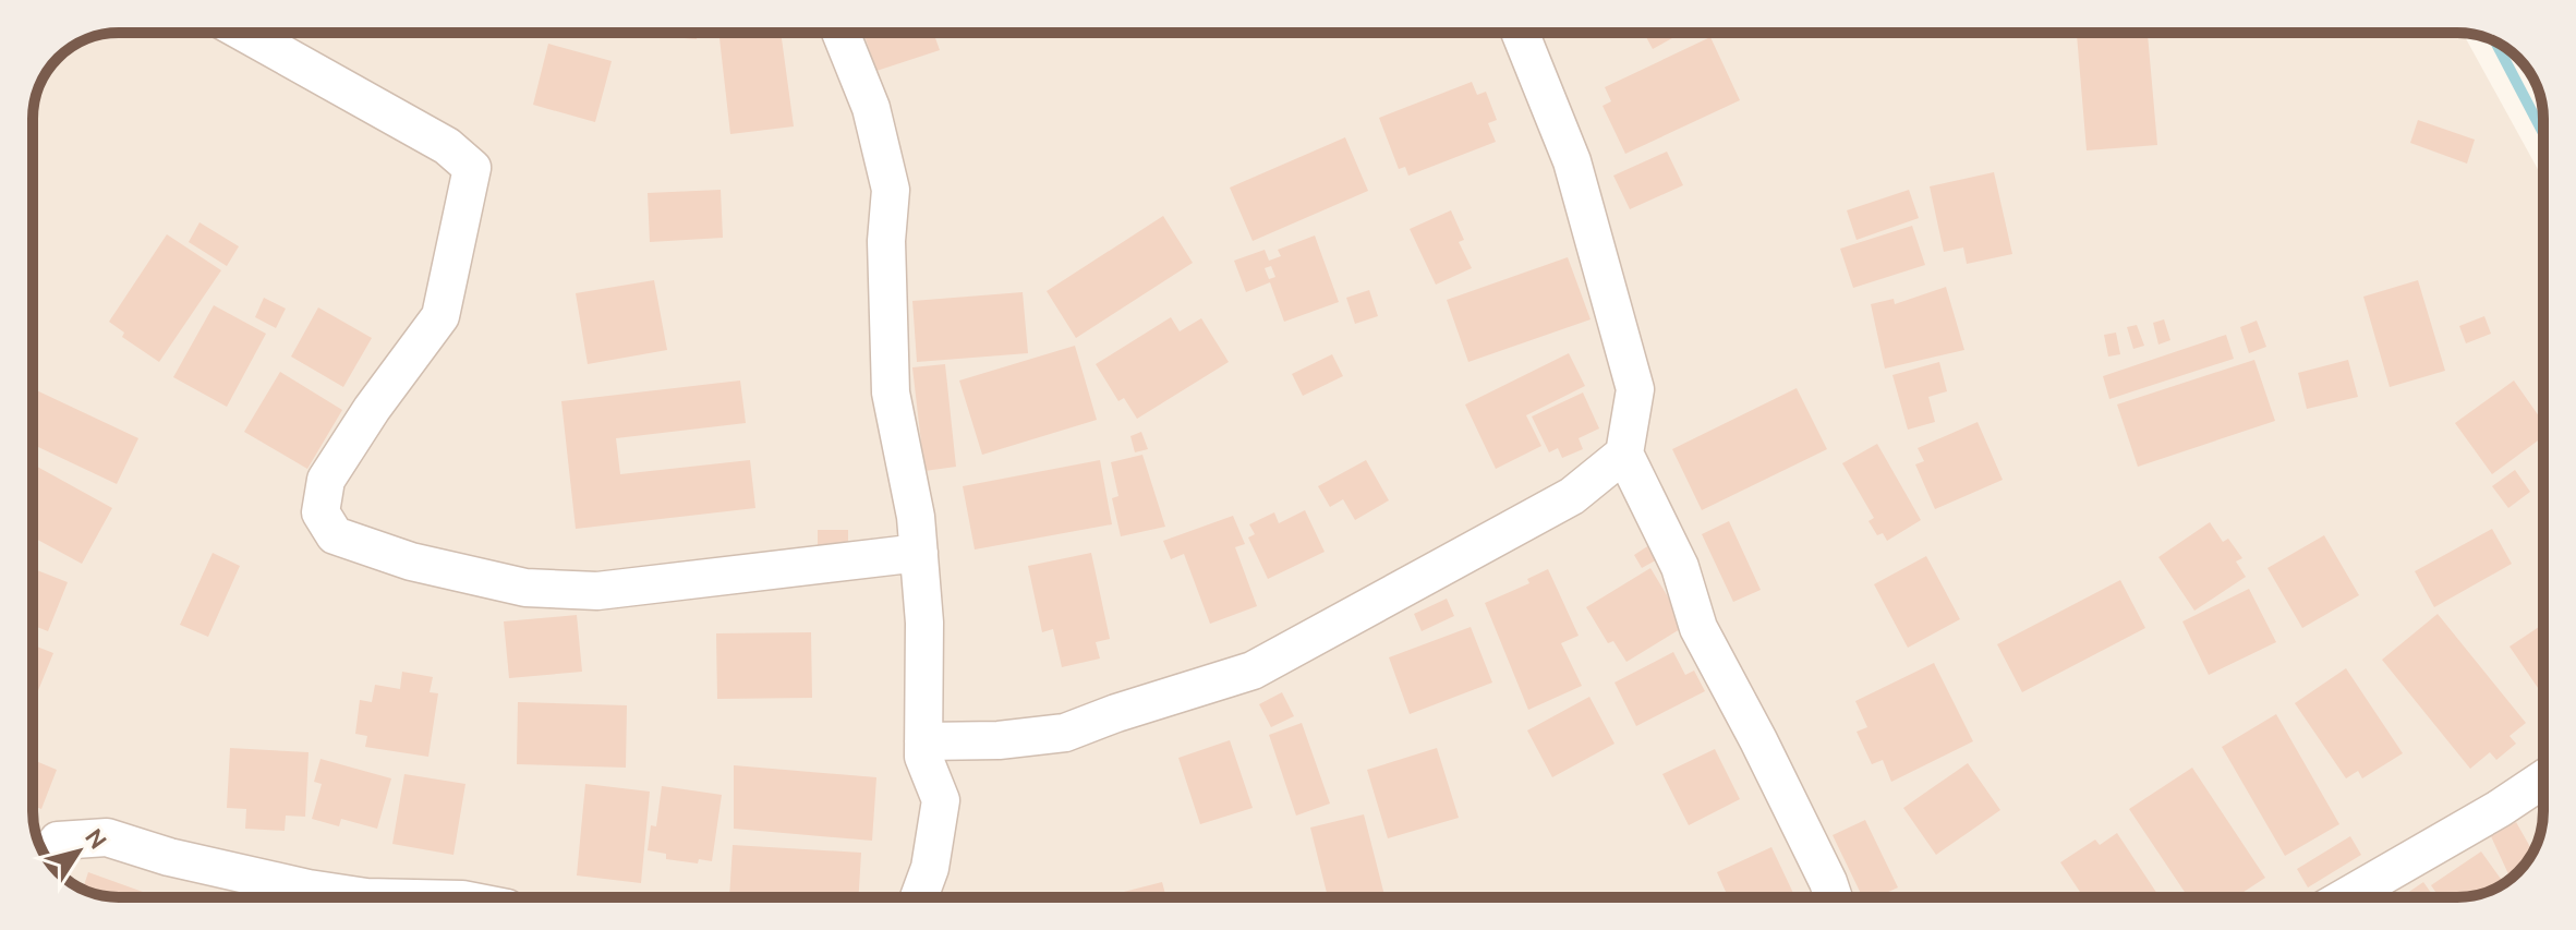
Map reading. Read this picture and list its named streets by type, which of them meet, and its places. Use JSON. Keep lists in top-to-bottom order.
{
  "north": "top right"
}
